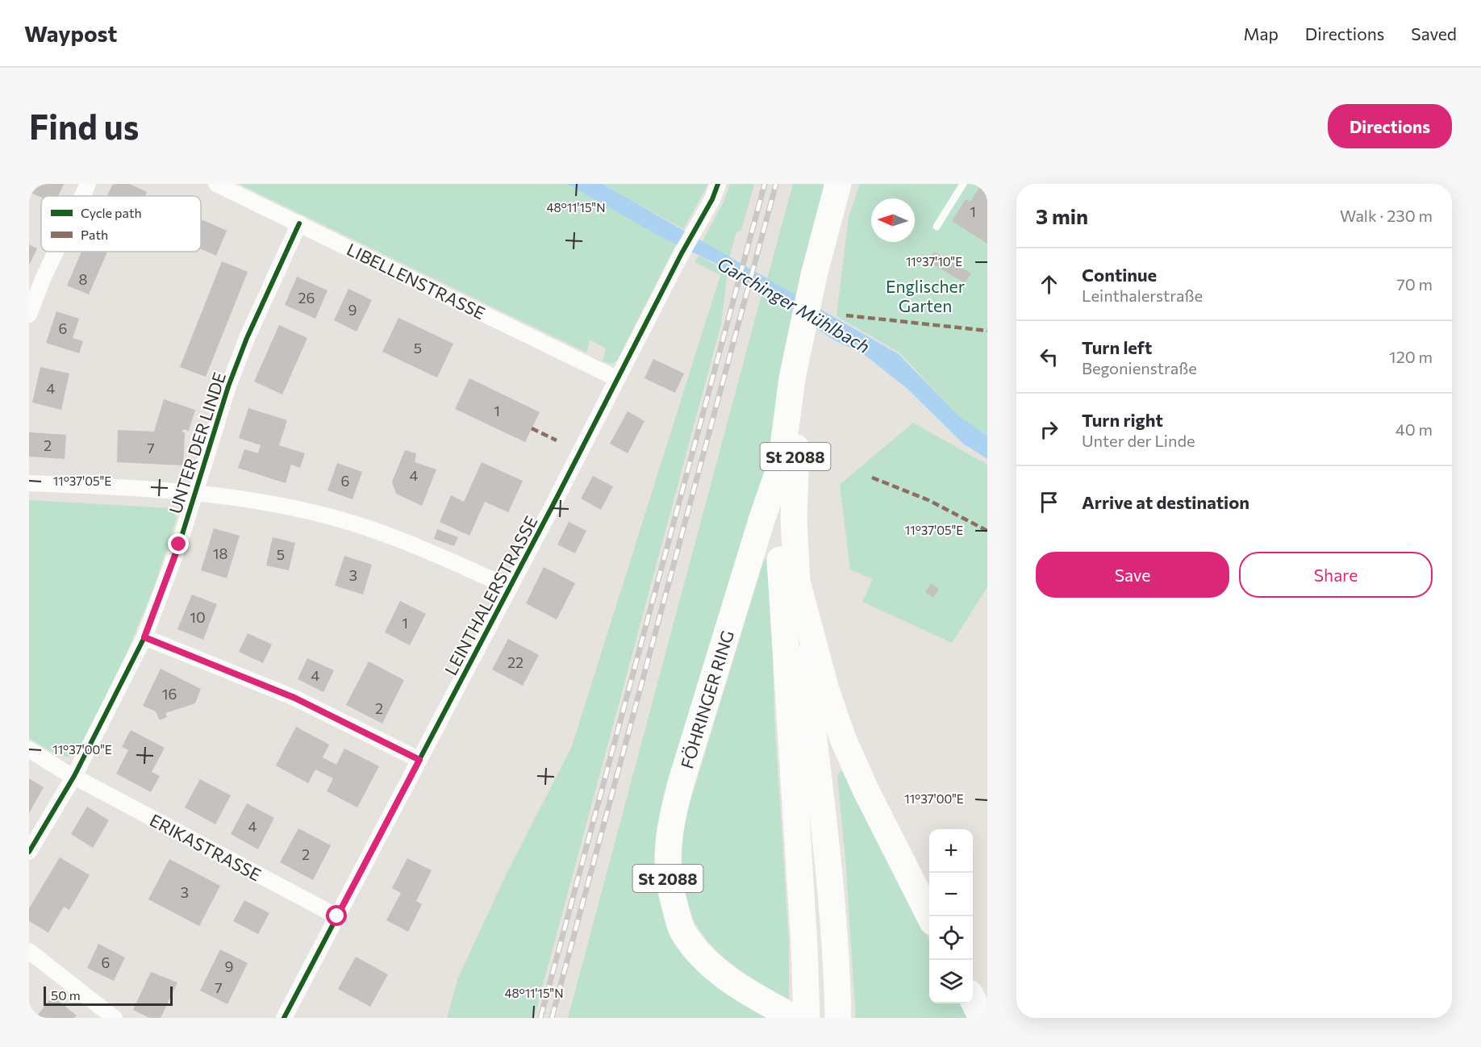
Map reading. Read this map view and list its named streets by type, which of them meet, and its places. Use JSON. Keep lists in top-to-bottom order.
{
  "streets": {
    "highway": ["St 2088", "FÖHRINGER RING"],
    "street": [
      "LIBELLENSTRASSE",
      "UNTER DER LINDE",
      "LEINTHALERSTRASSE",
      "ERIKASTRASSE"
    ]
  },
  "crossings": [
    ["LIBELLENSTRASSE", "UNTER DER LINDE"],
    ["LIBELLENSTRASSE", "LEINTHALERSTRASSE"],
    ["UNTER DER LINDE", "ERIKASTRASSE"],
    ["LEINTHALERSTRASSE", "ERIKASTRASSE"]
  ],
  "water": ["Garchinger Mühlbach"],
  "parks": ["Englischer Garten"],
  "house_numbers": [
    "1",
    "8",
    "26",
    "9",
    "6",
    "5",
    "4",
    "1",
    "2",
    "7",
    "4",
    "6",
    "18",
    "5",
    "3",
    "10",
    "1",
    "22",
    "4",
    "16",
    "2",
    "4",
    "2",
    "3",
    "6",
    "9",
    "7"
  ],
  "legend": ["Cycle path", "Path"],
  "scale_bar": "50 m",
  "north": "left",
  "page": {
    "header": "Waypost",
    "nav": ["Map", "Directions", "Saved"],
    "buttons": [
      "Directions",
      ["Save", "Share"]
    ],
    "title": "Find us",
    "heading": ["3 min", "Walk · 230 m"],
    "list": [
      ["Continue", "Leinthalerstraße", "70 m"],
      ["Turn left", "Begonienstraße", "120 m"],
      ["Turn right", "Unter der Linde", "40 m"],
      "Arrive at destination"
    ],
    "map_buttons": ["+", "−"],
    "scale": "50 m"
  },
  "coordinates": [
    "48°11'15\"N",
    "11°37'10\"E",
    "11°37'05\"E",
    "11°37'00\"E"
  ]
}
